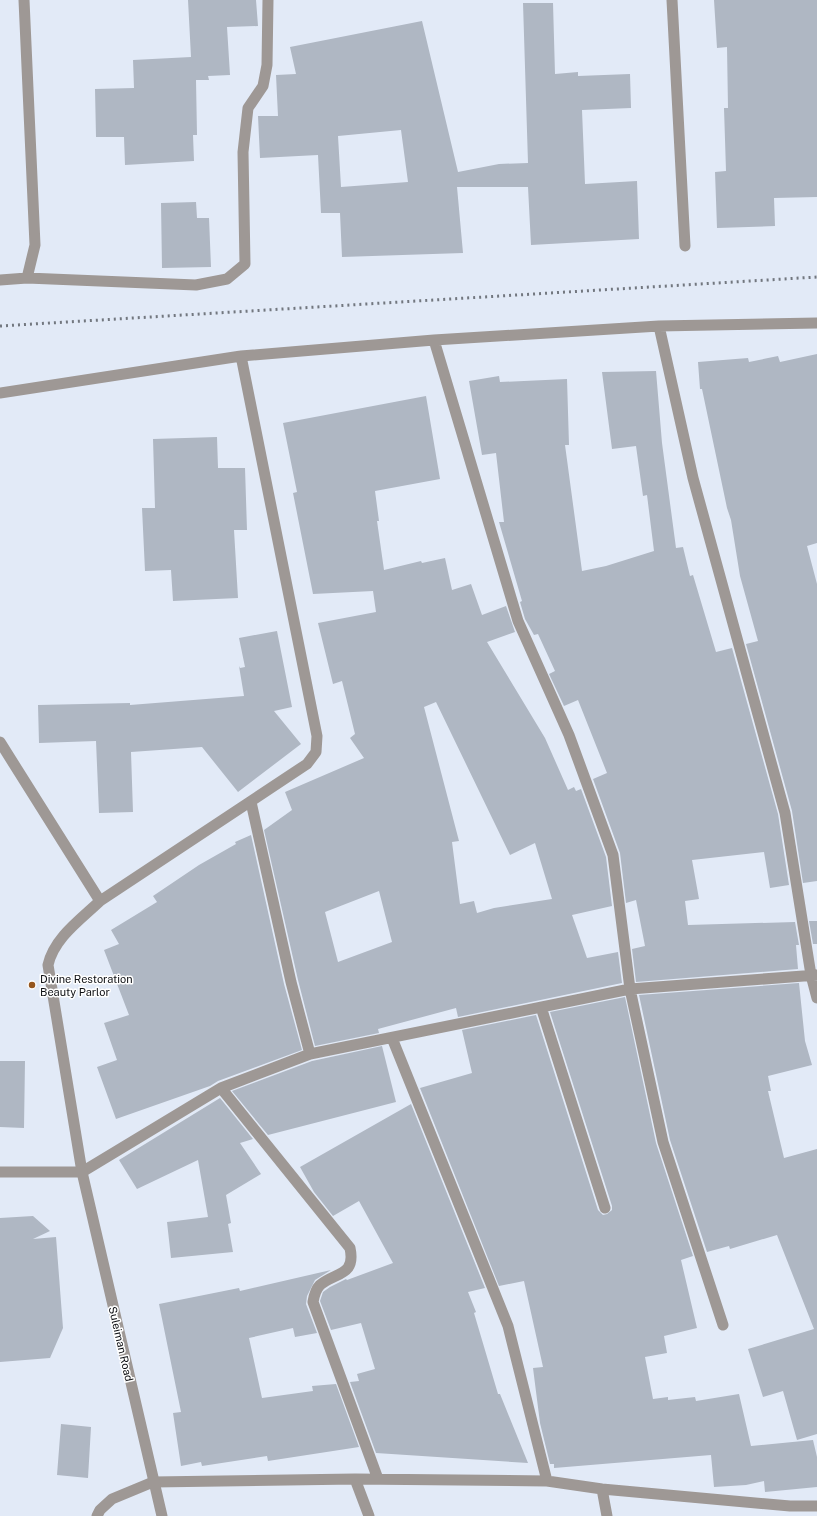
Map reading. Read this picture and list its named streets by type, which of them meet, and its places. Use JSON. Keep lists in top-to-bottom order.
{
  "streets": {
    "street": ["Suleiman Road"]
  },
  "places": ["Divine Restoration Beauty Parlor"]
}
